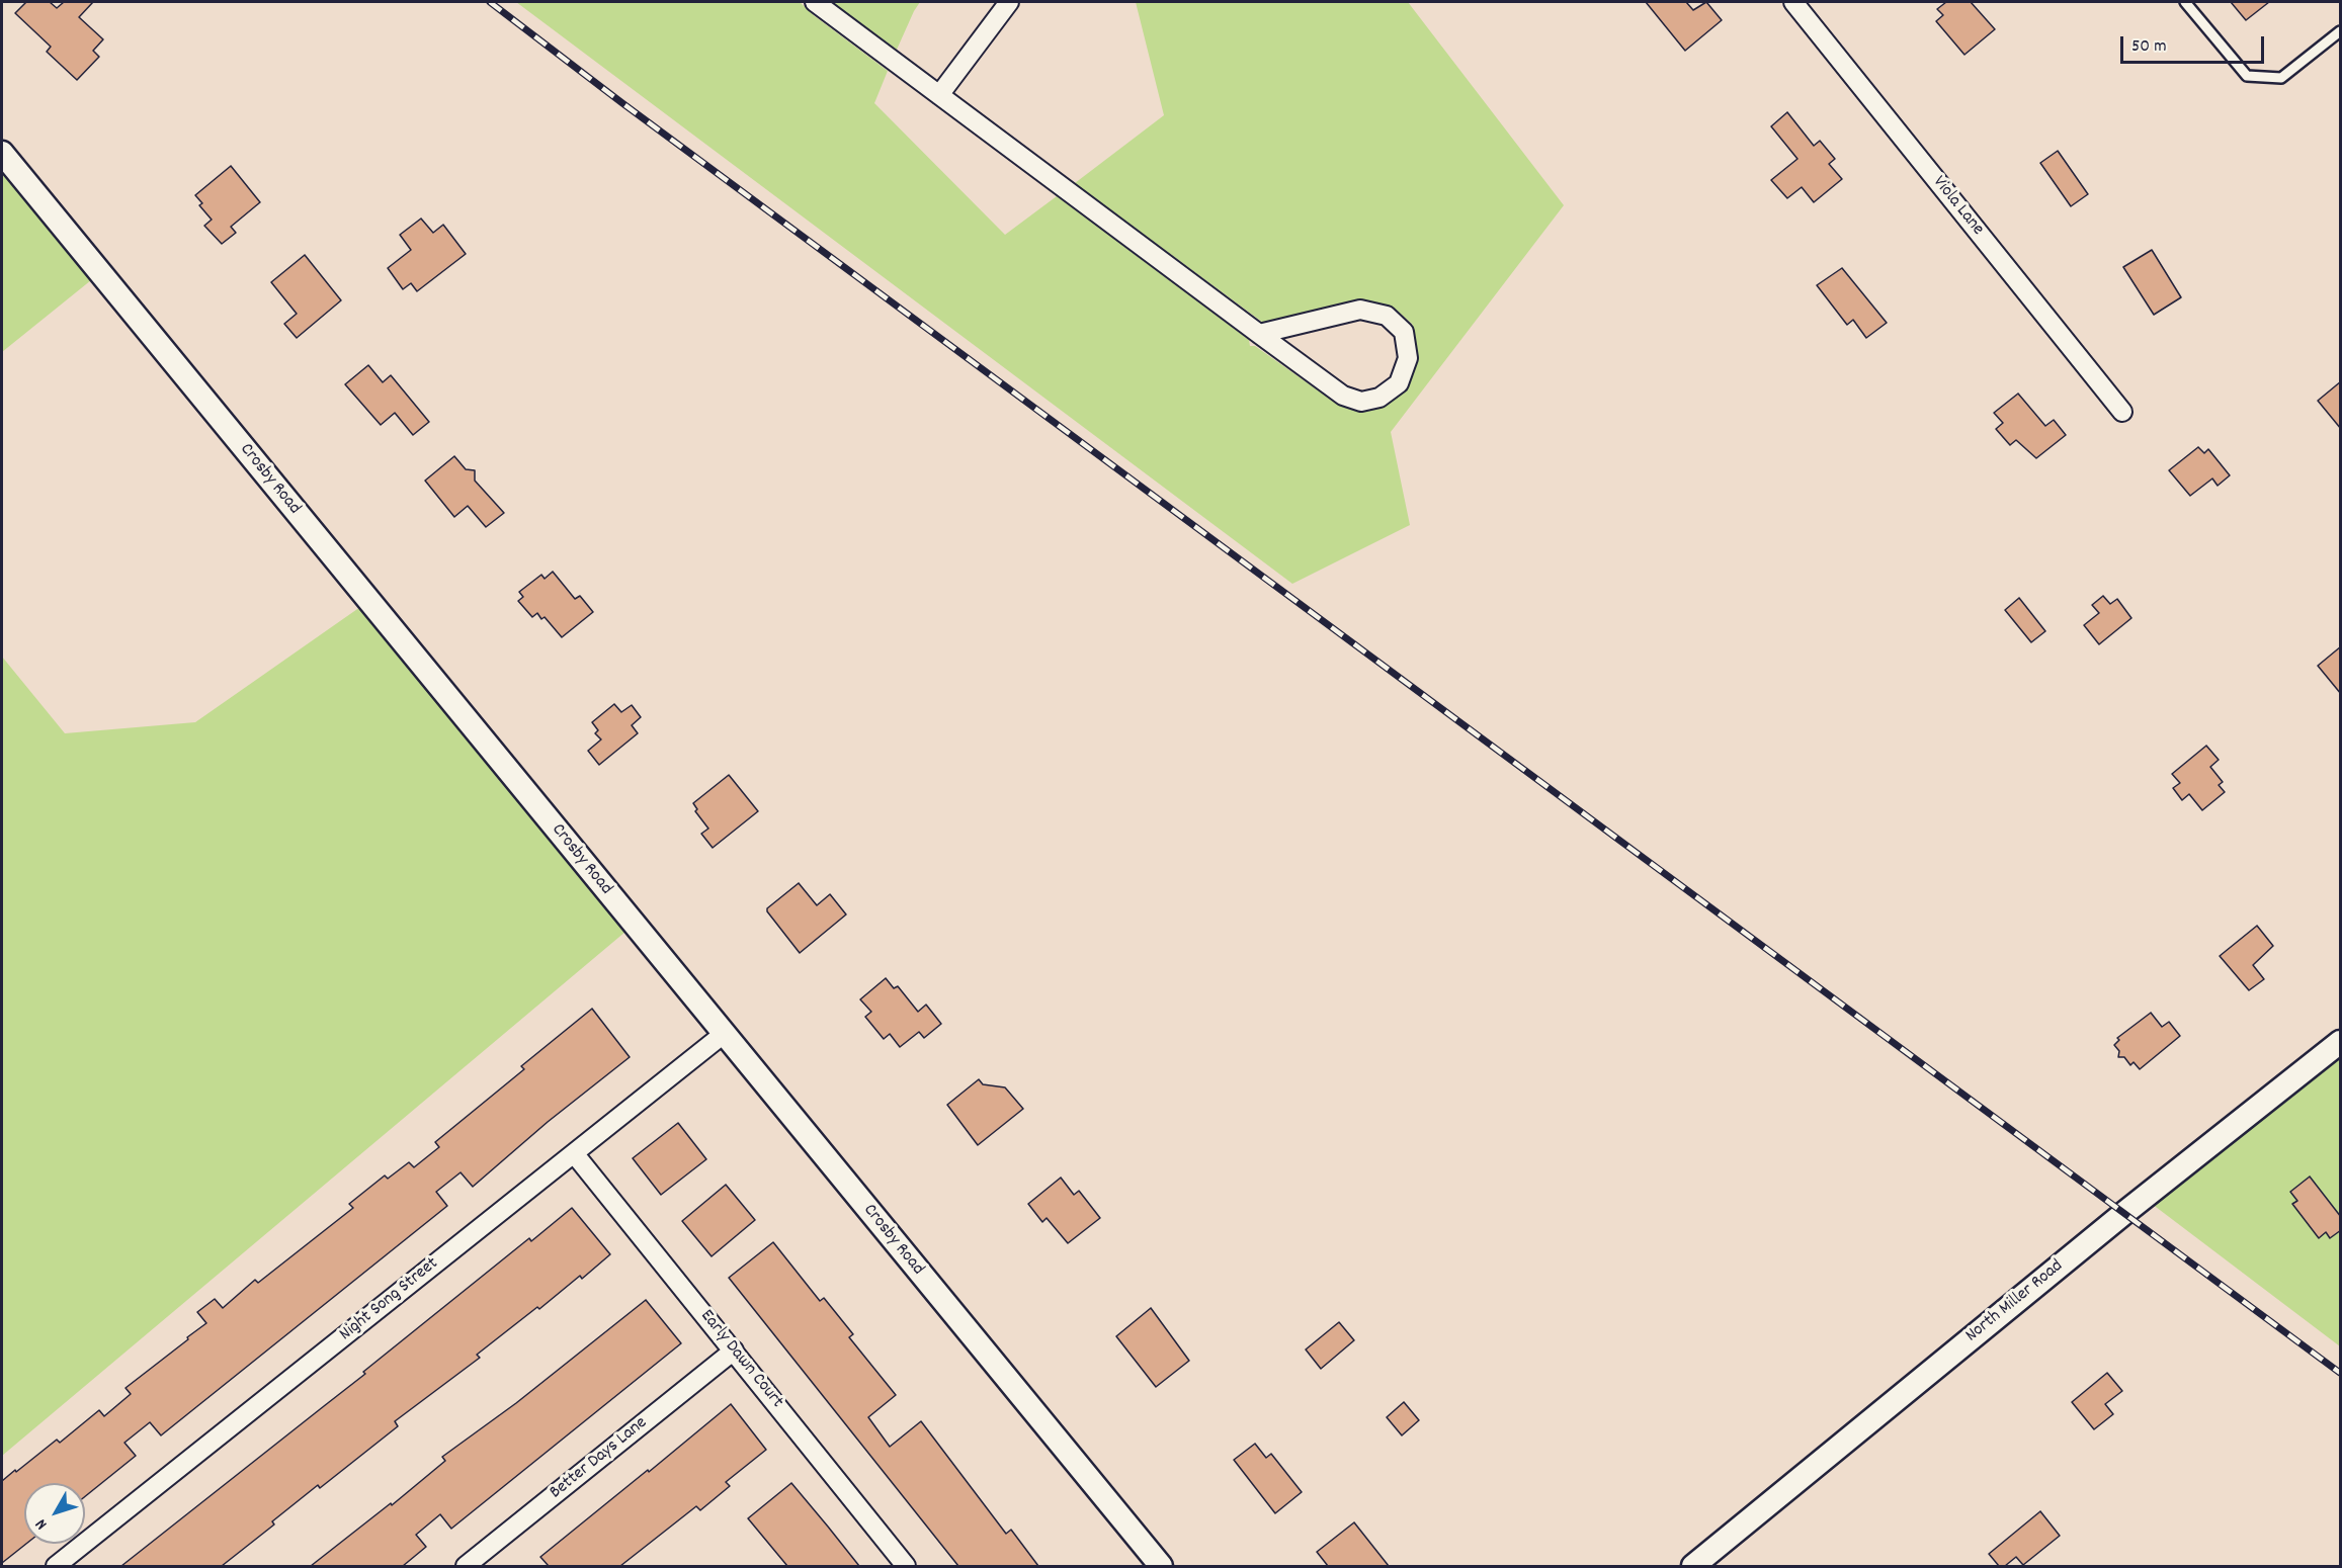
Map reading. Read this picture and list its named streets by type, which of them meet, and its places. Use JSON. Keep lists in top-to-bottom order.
{
  "streets": {
    "street": [
      "Viola Lane",
      "Crosby Road",
      "Night Song Street",
      "North Miller Road",
      "Early Dawn Court",
      "Better Days Lane"
    ]
  },
  "crossings": [
    ["Crosby Road", "Night Song Street"],
    ["Night Song Street", "Early Dawn Court"],
    ["Early Dawn Court", "Better Days Lane"]
  ],
  "scale_bar": "50 m",
  "north": "bottom left"
}
